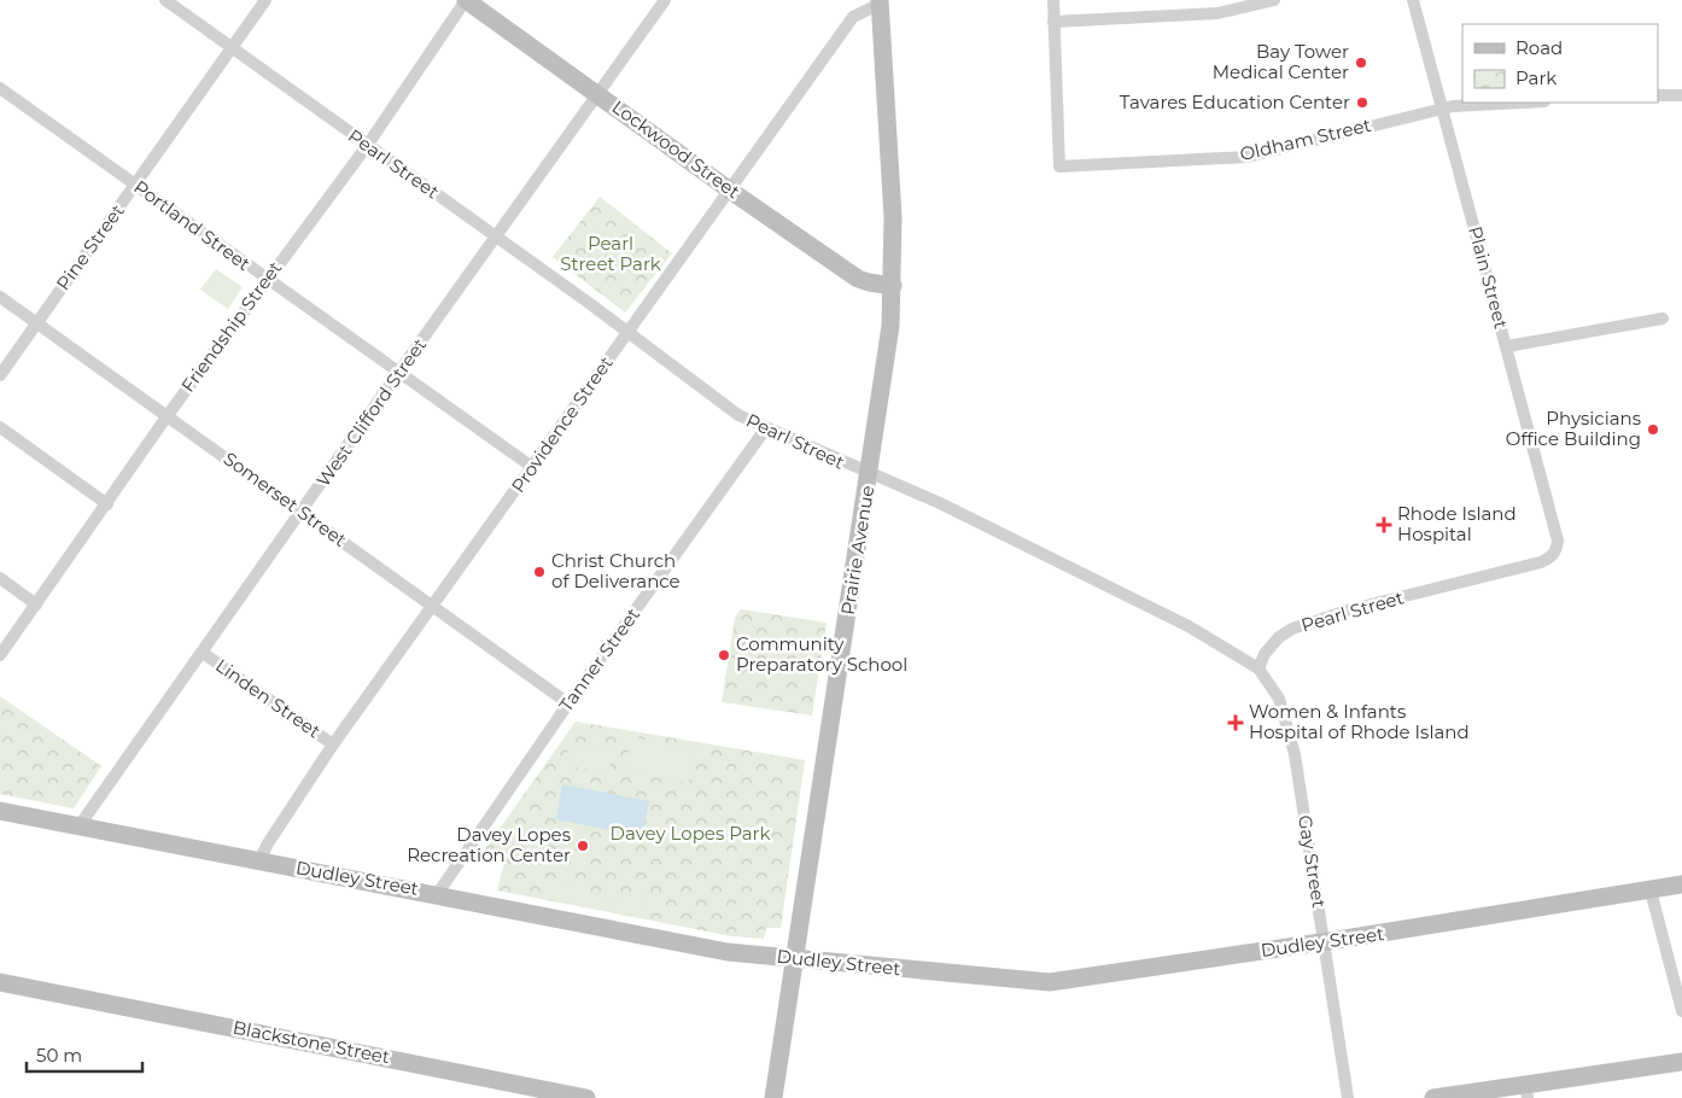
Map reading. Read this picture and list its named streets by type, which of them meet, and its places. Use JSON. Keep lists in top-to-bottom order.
{
  "streets": {
    "street": [
      "Oldham Street",
      "Lockwood Street",
      "Pearl Street",
      "Portland Street",
      "Pine Street",
      "Plain Street",
      "Friendship Street",
      "West Clifford Street",
      "Providence Street",
      "Somerset Street",
      "Prairie Avenue",
      "Tanner Street",
      "Linden Street",
      "Gay Street",
      "Dudley Street",
      "Blackstone Street"
    ]
  },
  "crossings": [
    ["Oldham Street", "Plain Street"],
    ["Lockwood Street", "Friendship Street"],
    ["Lockwood Street", "West Clifford Street"],
    ["Lockwood Street", "Providence Street"],
    ["Lockwood Street", "Prairie Avenue"],
    ["Pearl Street", "Pine Street"],
    ["Pearl Street", "Plain Street"],
    ["Pearl Street", "Friendship Street"],
    ["Pearl Street", "West Clifford Street"],
    ["Pearl Street", "Providence Street"],
    ["Pearl Street", "Prairie Avenue"],
    ["Pearl Street", "Tanner Street"],
    ["Pearl Street", "Gay Street"],
    ["Portland Street", "Pine Street"],
    ["Portland Street", "Friendship Street"],
    ["Portland Street", "West Clifford Street"],
    ["Portland Street", "Providence Street"],
    ["Pine Street", "Somerset Street"],
    ["Friendship Street", "Somerset Street"],
    ["West Clifford Street", "Somerset Street"],
    ["West Clifford Street", "Linden Street"],
    ["West Clifford Street", "Dudley Street"],
    ["Providence Street", "Somerset Street"],
    ["Providence Street", "Prairie Avenue"],
    ["Providence Street", "Linden Street"],
    ["Providence Street", "Dudley Street"],
    ["Somerset Street", "Tanner Street"],
    ["Prairie Avenue", "Dudley Street"],
    ["Tanner Street", "Dudley Street"],
    ["Gay Street", "Dudley Street"]
  ],
  "parks": ["Pearl Street Park", "Davey Lopes Park"],
  "places": {
    "other": [
      "Bay Tower Medical Center",
      "Tavares Education Center",
      "Physicians Office Building",
      "Christ Church of Deliverance",
      "Community Preparatory School",
      "Davey Lopes Recreation Center"
    ],
    "health": ["Rhode Island Hospital", "Women & Infants Hospital of Rhode Island"]
  },
  "legend": ["Road", "Park"],
  "scale_bar": "50 m"
}
